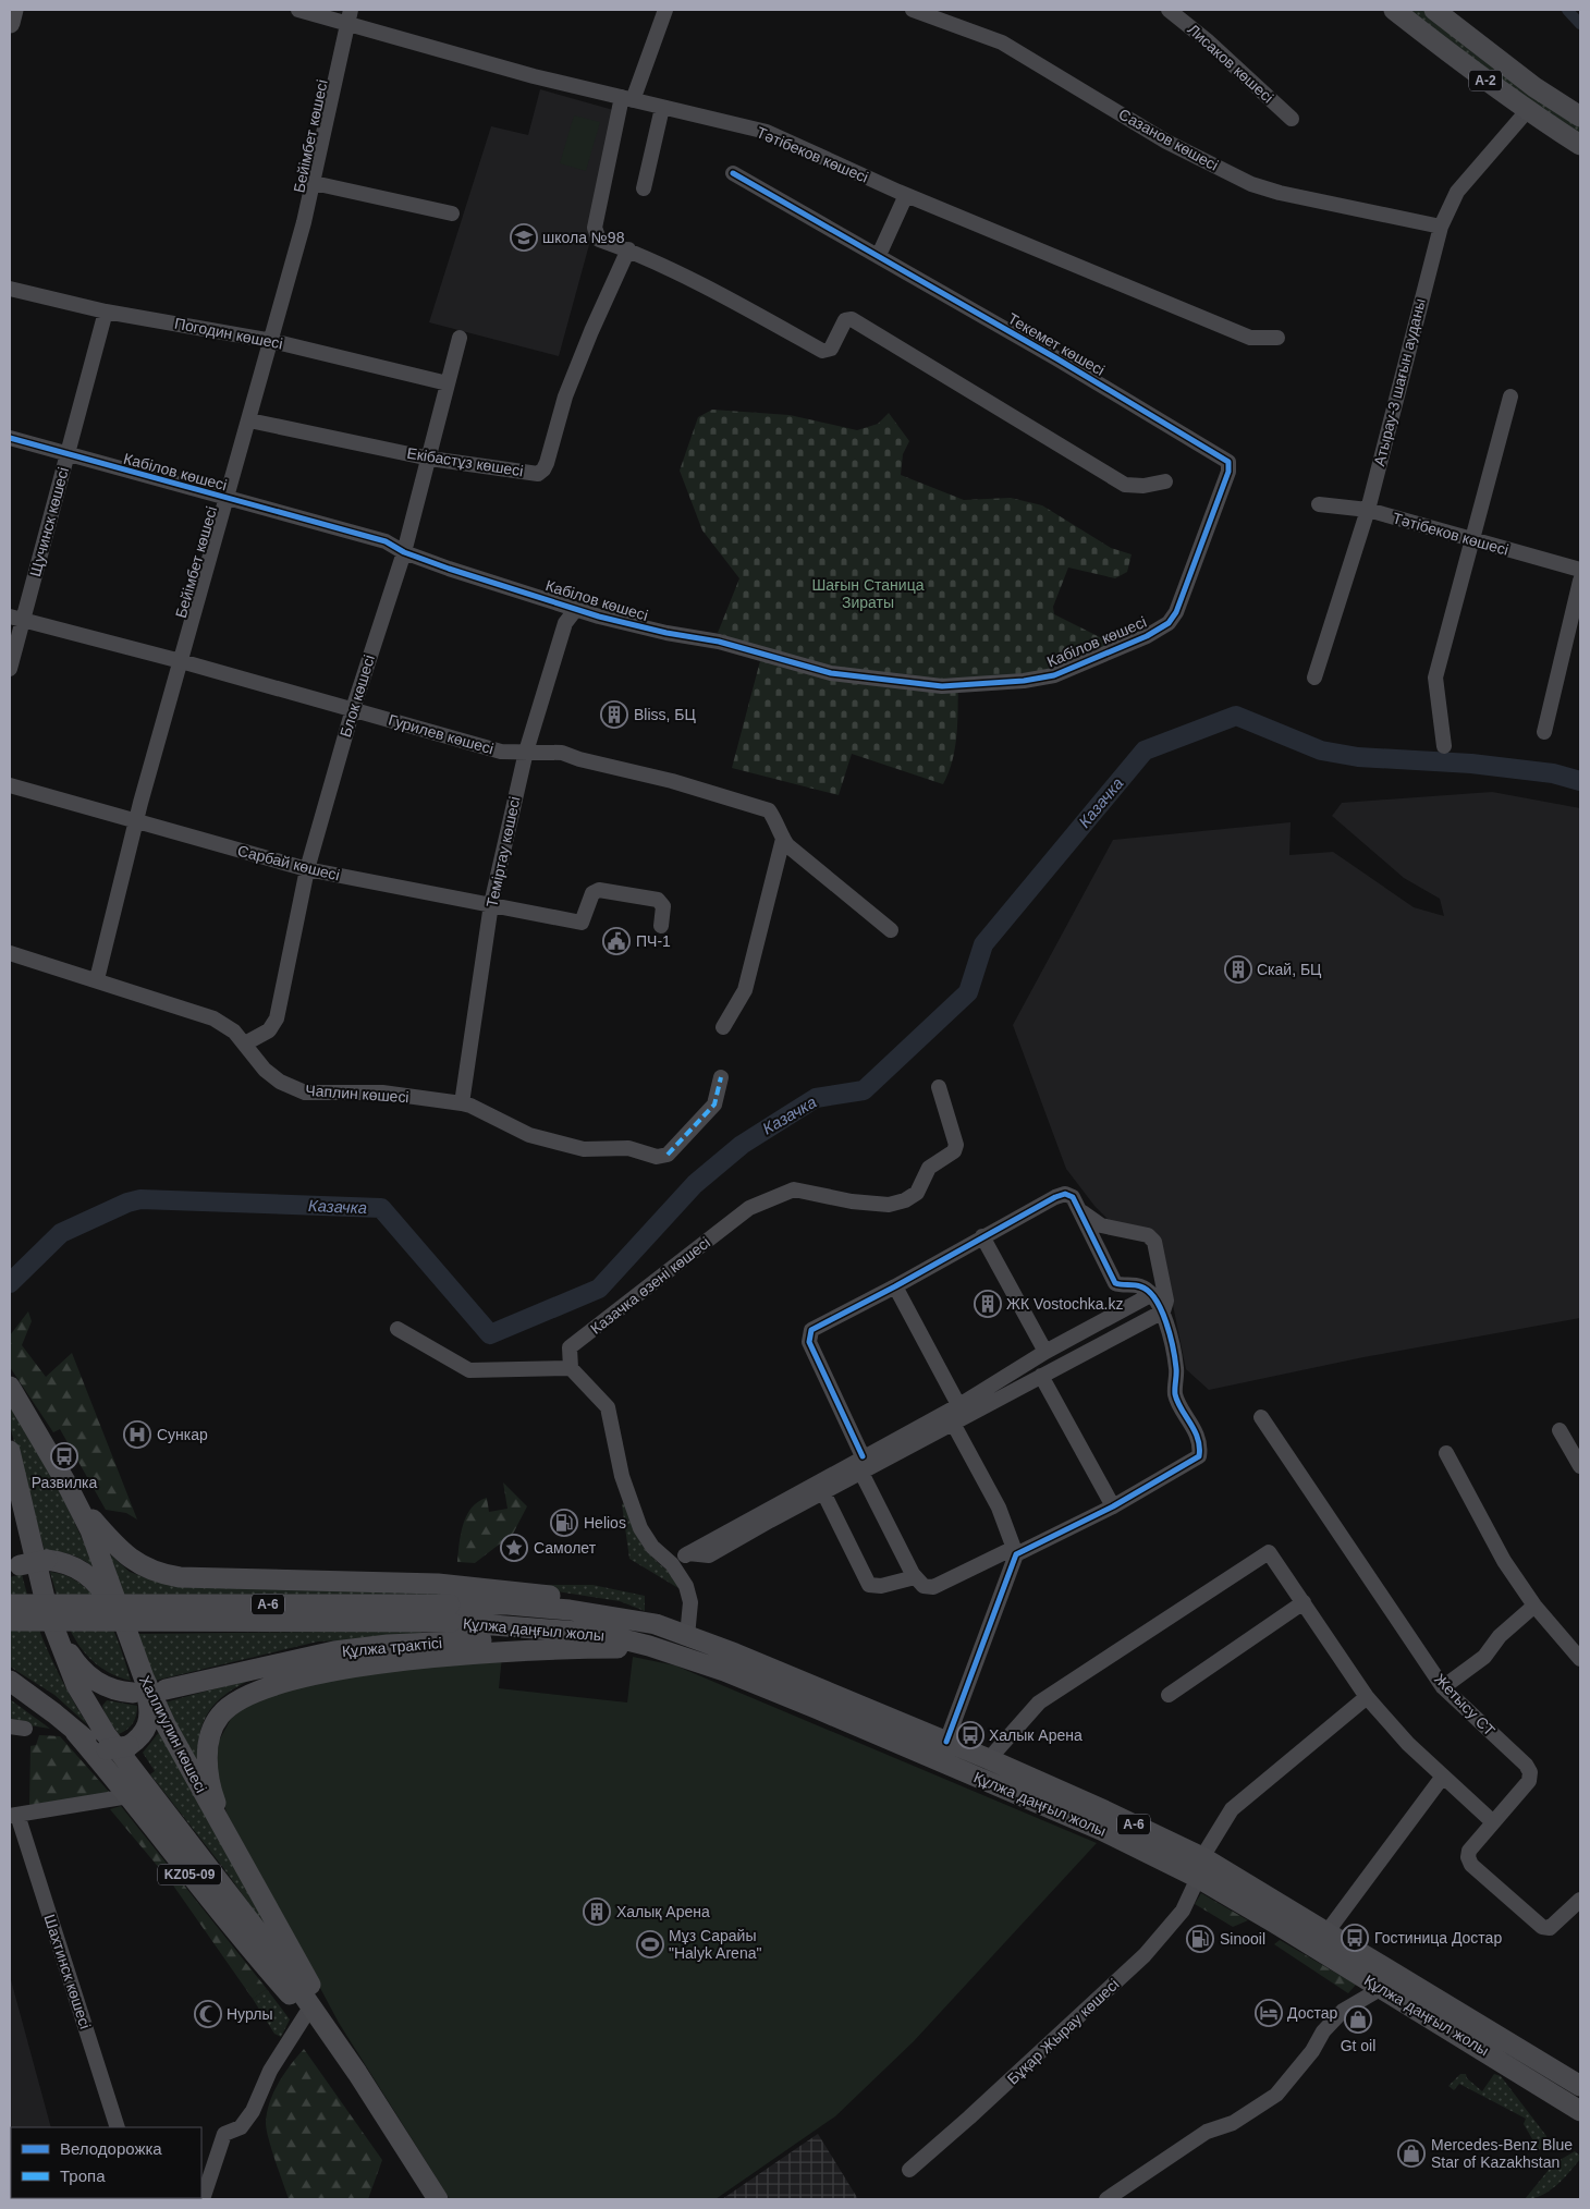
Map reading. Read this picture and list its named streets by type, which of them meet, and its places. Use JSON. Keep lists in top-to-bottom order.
{
  "streets": {
    "main road": [
      "A-2",
      "A-6",
      "Құлжа даңғыл жолы",
      "Құлжа трактісі",
      "Халлиулин көшесі",
      "KZ05-09"
    ],
    "street": [
      "Лисаков көшесі",
      "Бейімбет көшесі",
      "Сазанов көшесі",
      "Тәтібеков көшесі",
      "Погодин көшесі",
      "Текемет көшесі",
      "Атырау-3 шағын ауданы",
      "Екібастұз көшесі",
      "Кабілов көшесі",
      "Щучинск көшесі",
      "Блок көшесі",
      "Гурилев көшесі",
      "Теміртау көшесі",
      "Сарбай көшесі",
      "Чаплин көшесі",
      "Казачка өзені көшесі",
      "Жетысу СТ",
      "Шахтинск көшесі",
      "Бұқар Жырау көшесі"
    ]
  },
  "crossings": [
    ["A-2", "Атырау-3 шағын ауданы"],
    ["Бейімбет көшесі", "Тәтібеков көшесі"],
    ["Бейімбет көшесі", "Погодин көшесі"],
    ["Бейімбет көшесі", "Екібастұз көшесі"],
    ["Бейімбет көшесі", "Кабілов көшесі"],
    ["Бейімбет көшесі", "Гурилев көшесі"],
    ["Бейімбет көшесі", "Сарбай көшесі"],
    ["Бейімбет көшесі", "Чаплин көшесі"],
    ["Сазанов көшесі", "Атырау-3 шағын ауданы"],
    ["Тәтібеков көшесі", "Атырау-3 шағын ауданы"],
    ["Погодин көшесі", "Щучинск көшесі"],
    ["Погодин көшесі", "Блок көшесі"],
    ["Текемет көшесі", "Кабілов көшесі"],
    ["Екібастұз көшесі", "Блок көшесі"],
    ["Кабілов көшесі", "Щучинск көшесі"],
    ["Кабілов көшесі", "Блок көшесі"],
    ["Кабілов көшесі", "Теміртау көшесі"],
    ["Щучинск көшесі", "Гурилев көшесі"],
    ["Блок көшесі", "Гурилев көшесі"],
    ["Блок көшесі", "Сарбай көшесі"],
    ["Блок көшесі", "Чаплин көшесі"],
    ["Гурилев көшесі", "Теміртау көшесі"],
    ["Теміртау көшесі", "Сарбай көшесі"],
    ["Теміртау көшесі", "Чаплин көшесі"],
    ["A-6", "Құлжа даңғыл жолы"],
    ["Құлжа даңғыл жолы", "Құлжа трактісі"],
    ["Құлжа даңғыл жолы", "Бұқар Жырау көшесі"],
    ["Құлжа трактісі", "Халлиулин көшесі"],
    ["Халлиулин көшесі", "KZ05-09"]
  ],
  "water": ["Казачка"],
  "parks": ["Шағын Станица Зираты"],
  "places": {
    "school or university": ["школа №98"],
    "building": [
      "Bliss, БЦ",
      "Скай, БЦ",
      "ЖК Vostochka.kz",
      "Халық Арена"
    ],
    "public building": ["ПЧ-1"],
    "hospital": ["Сункар"],
    "bus stop": ["Развилка", "Халык Арена", "Гостиница Достар"],
    "fuel station": ["Helios", "Sinooil"],
    "place": ["Самолет"],
    "sports": ["Мұз Сарайы \"Halyk Arena\""],
    "hotel": ["Достар"],
    "mosque": ["Нурлы"],
    "shop": ["Gt oil", "Mercedes-Benz Blue Star of Kazakhstan"]
  },
  "legend": ["Велодорожка", "Тропа"]
}
